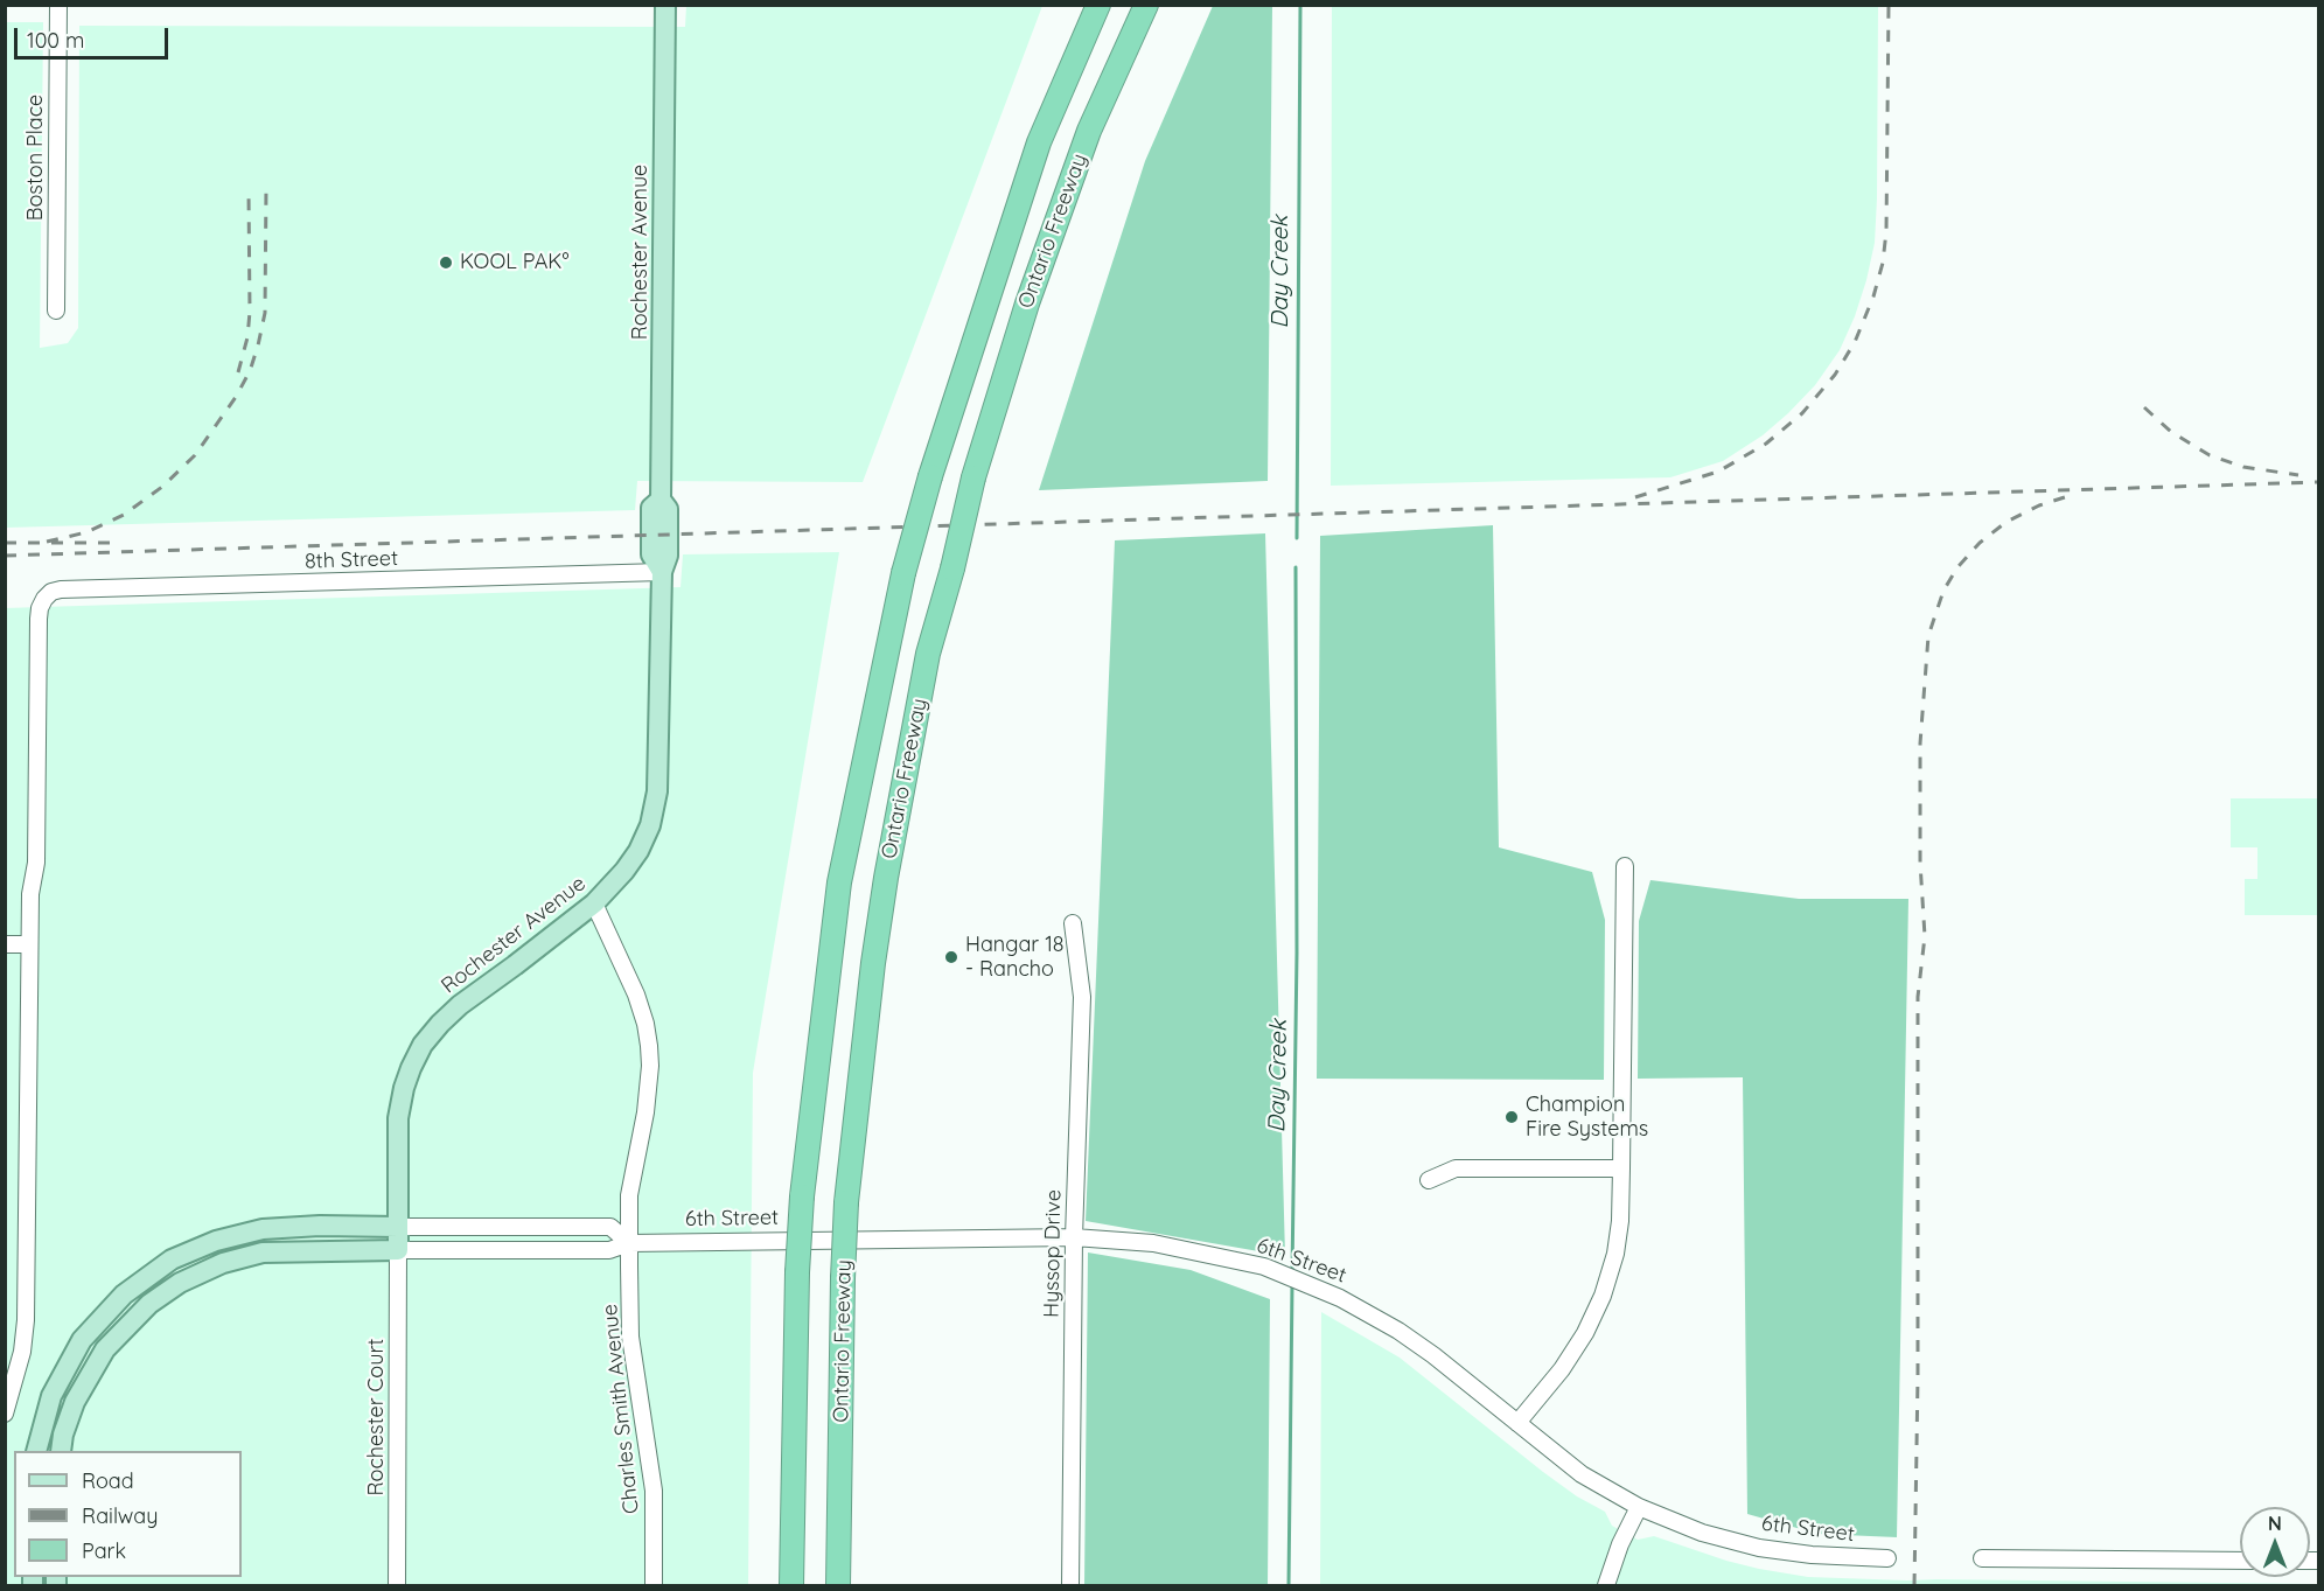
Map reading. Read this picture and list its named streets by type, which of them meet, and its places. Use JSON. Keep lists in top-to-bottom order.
{
  "streets": {
    "highway": ["Ontario Freeway"],
    "main road": ["Rochester Avenue", "6th Street"],
    "street": [
      "Boston Place",
      "8th Street",
      "Hyssop Drive",
      "Charles Smith Avenue",
      "Rochester Court"
    ]
  },
  "crossings": [
    ["Rochester Avenue", "8th Street"],
    ["Rochester Avenue", "6th Street"],
    ["Rochester Avenue", "Charles Smith Avenue"],
    ["Rochester Avenue", "Rochester Court"],
    ["6th Street", "Hyssop Drive"],
    ["6th Street", "Charles Smith Avenue"],
    ["6th Street", "Rochester Court"]
  ],
  "water": ["Day Creek"],
  "places": ["KOOL PAK°", "Hangar 18 - Rancho", "Champion Fire Systems"],
  "legend": ["Road", "Railway", "Park"],
  "scale_bar": "100 m",
  "north": "top"
}
